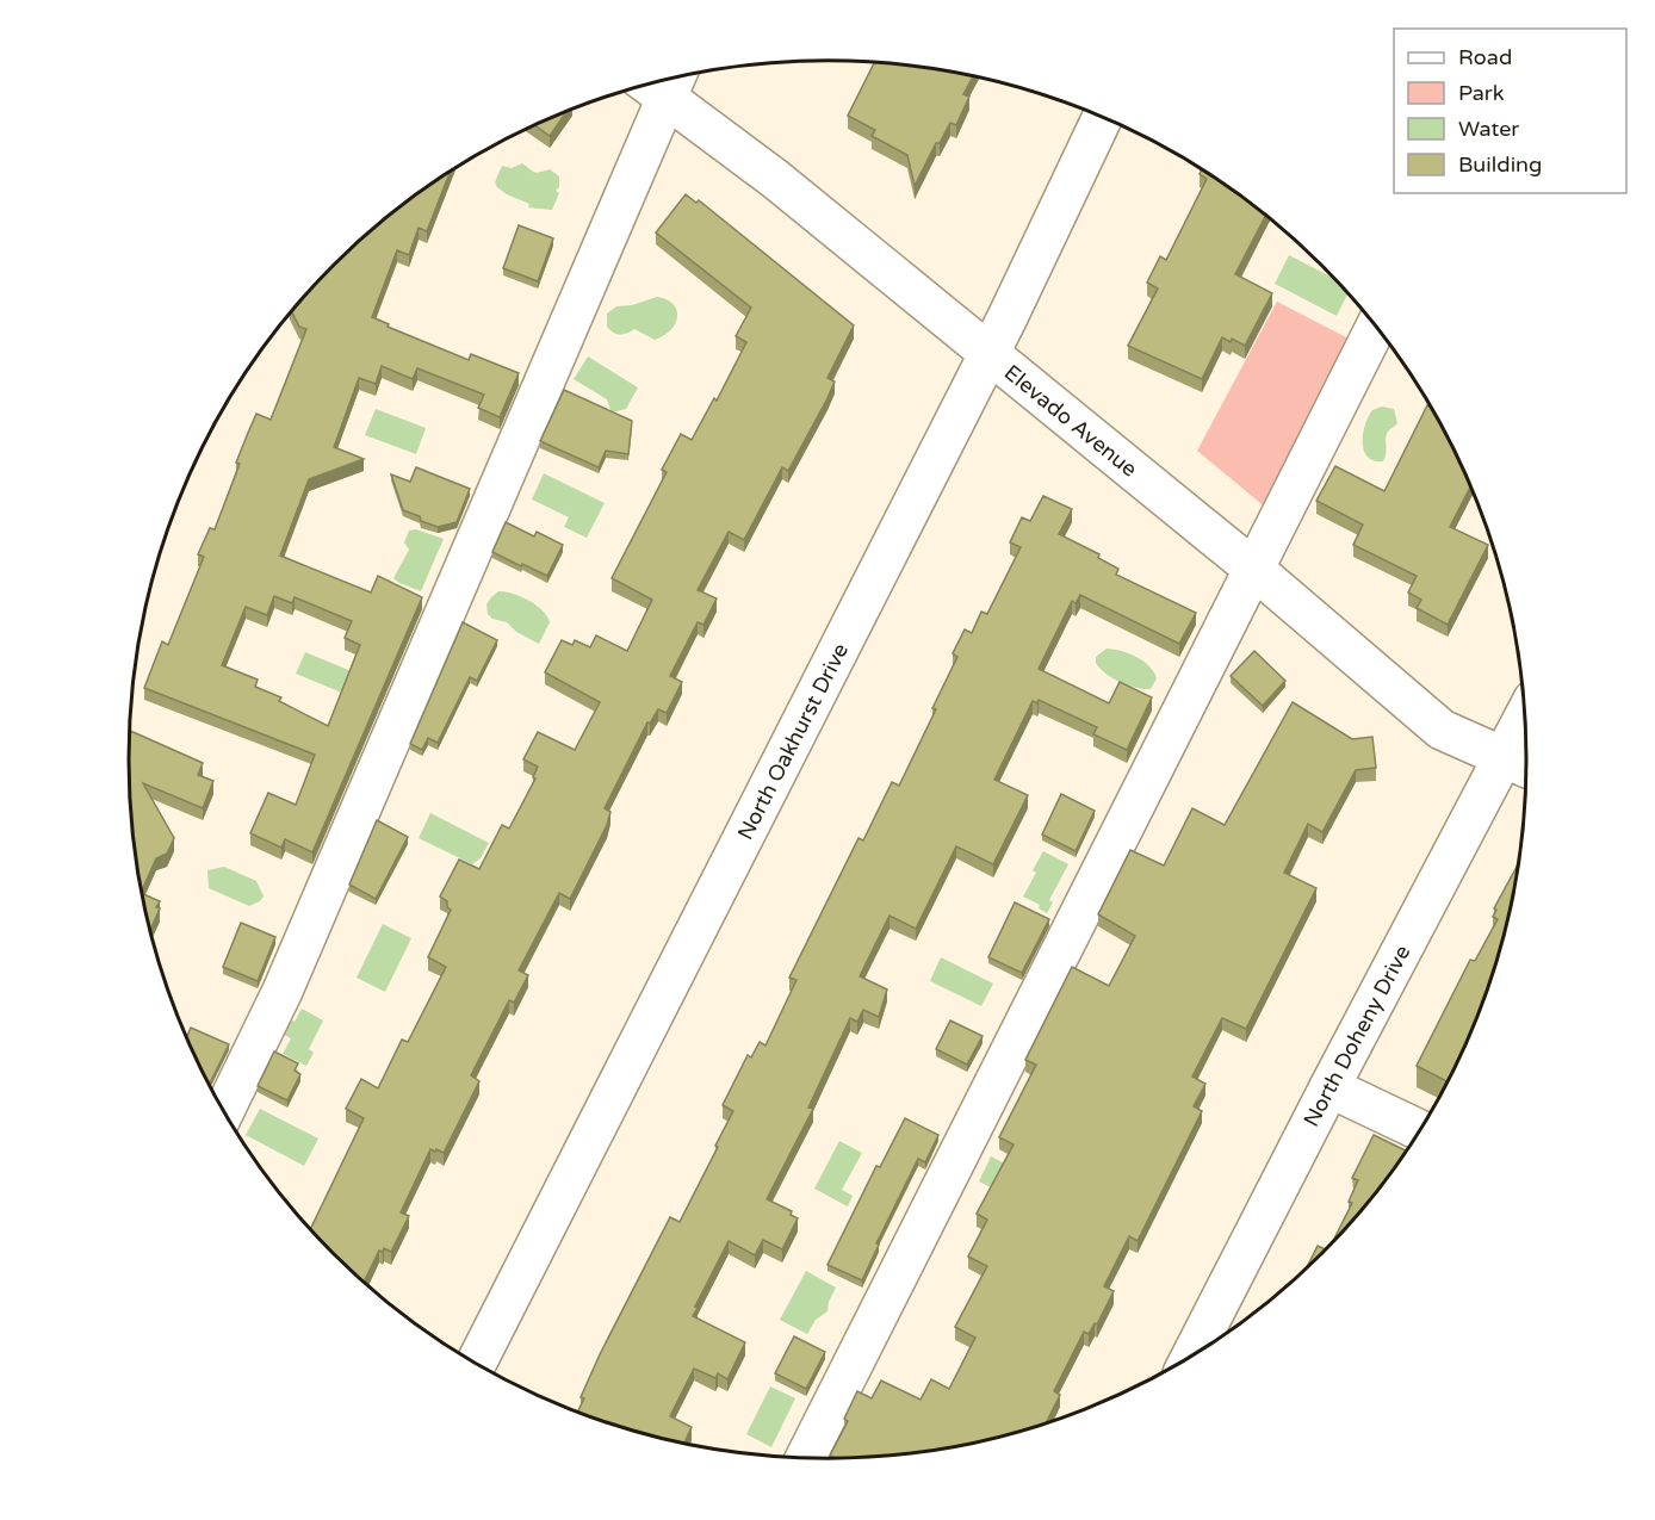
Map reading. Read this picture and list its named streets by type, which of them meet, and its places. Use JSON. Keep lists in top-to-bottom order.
{
  "streets": {
    "street": ["Elevado Avenue", "North Oakhurst Drive", "North Doheny Drive"]
  },
  "crossings": [
    ["Elevado Avenue", "North Oakhurst Drive"],
    ["Elevado Avenue", "North Doheny Drive"]
  ],
  "legend": [
    "Road",
    "Park",
    "Water",
    "Building"
  ]
}
